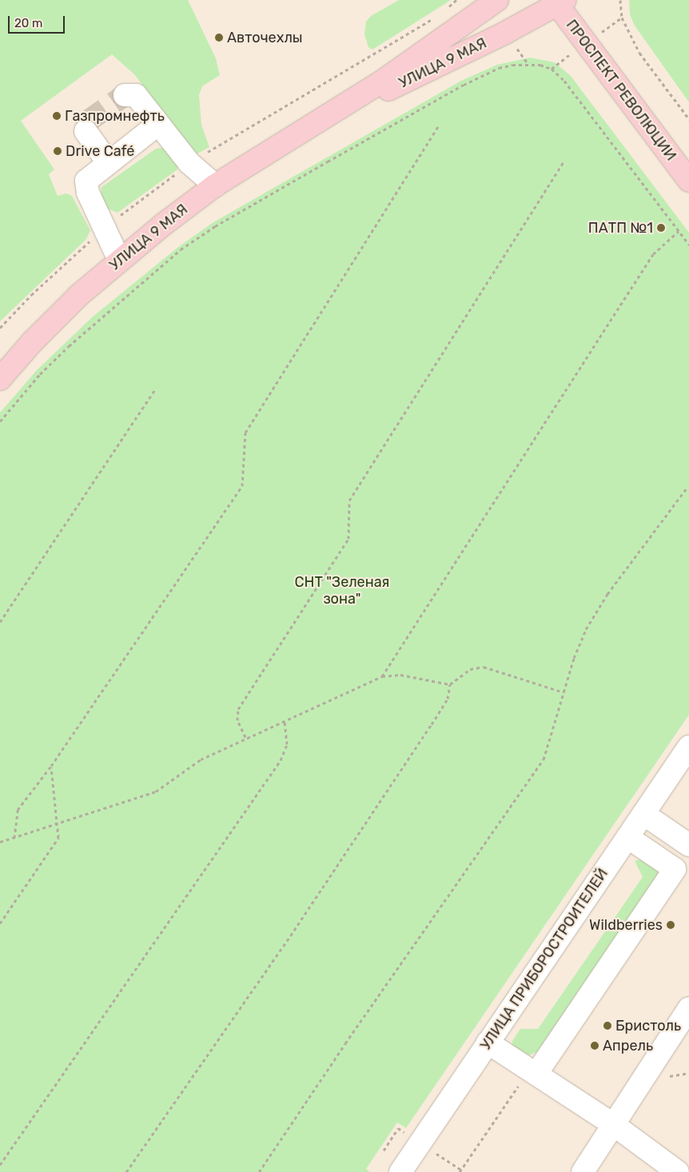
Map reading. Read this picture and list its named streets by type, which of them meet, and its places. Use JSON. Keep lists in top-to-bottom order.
{
  "streets": {
    "main road": ["УЛИЦА 9 МАЯ", "ПРОСПЕКТ РЕВОЛЮЦИИ"],
    "street": ["УЛИЦА ПРИБОРОСТРОИТЕЛЕЙ"]
  },
  "crossings": [
    ["УЛИЦА 9 МАЯ", "ПРОСПЕКТ РЕВОЛЮЦИИ"]
  ],
  "parks": ["СНТ \"Зеленая зона\""],
  "places": [
    "Авточехлы",
    "Газпромнефть",
    "Drive Café",
    "ПАТП №1",
    "Wildberries",
    "Бристоль",
    "Апрель"
  ],
  "scale_bar": "20 m"
}
